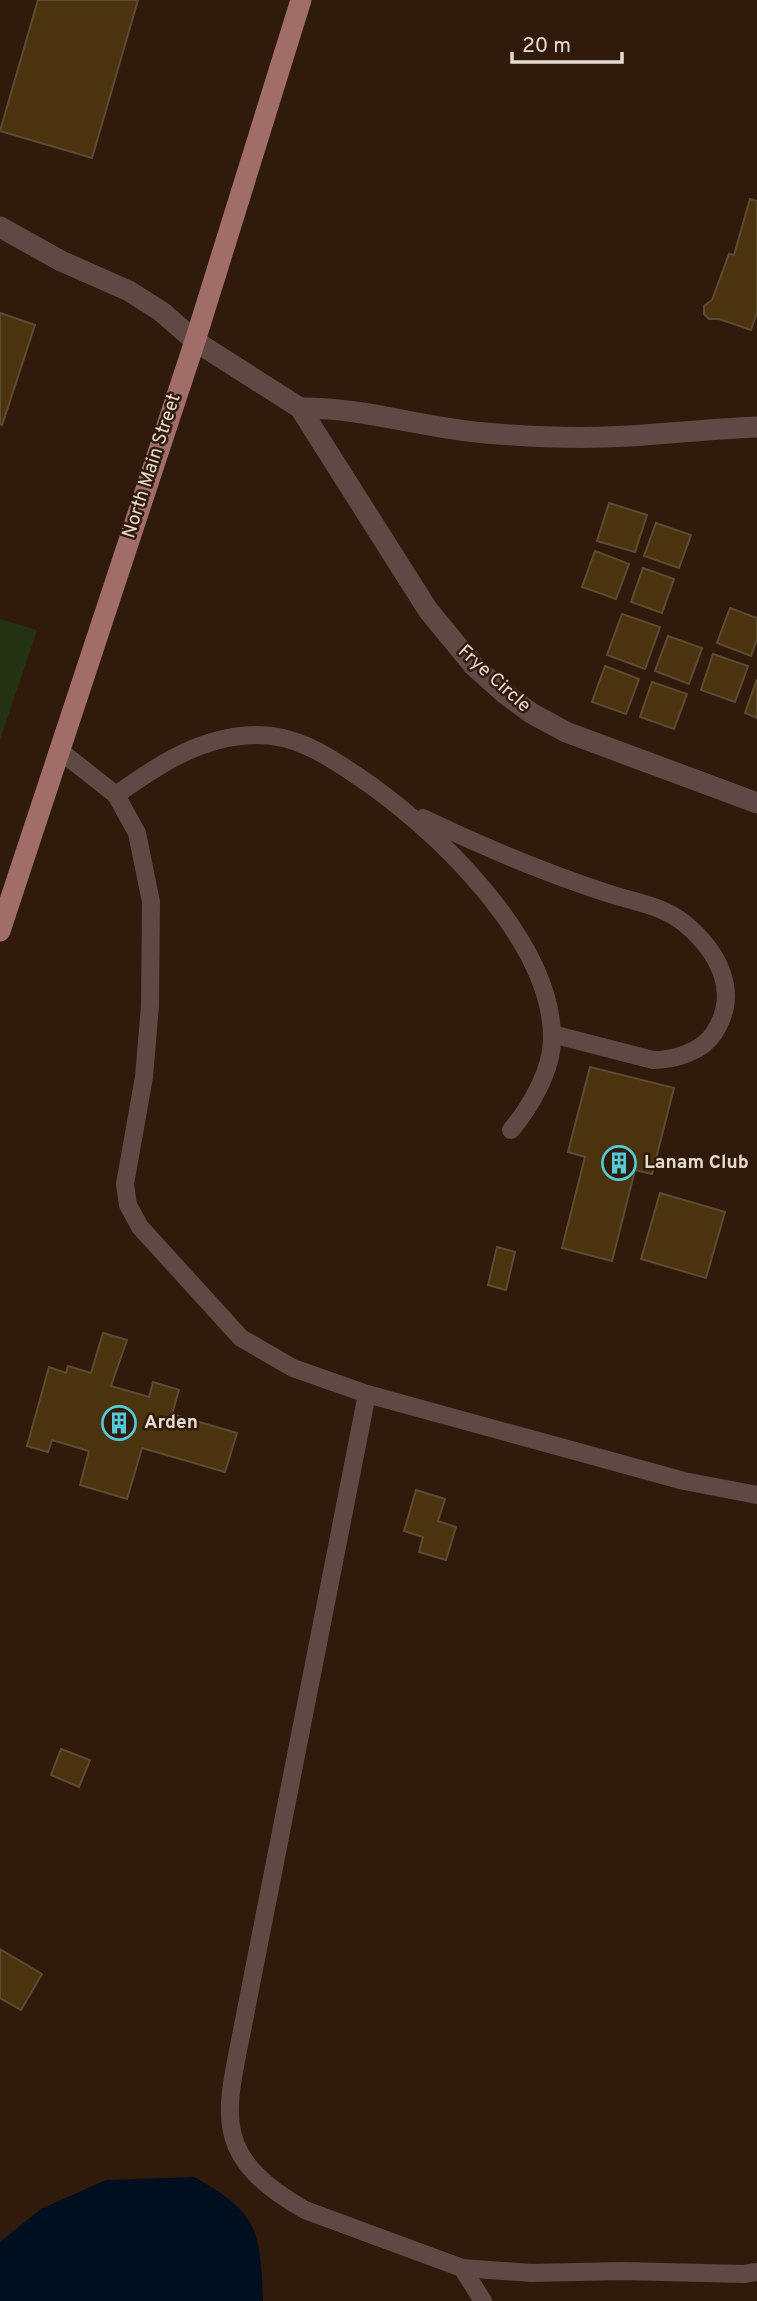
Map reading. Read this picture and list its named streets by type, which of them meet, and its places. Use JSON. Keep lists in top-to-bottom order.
{
  "streets": {
    "main road": ["North Main Street"],
    "street": ["Frye Circle"]
  },
  "crossings": [
    ["North Main Street", "Frye Circle"]
  ],
  "places": {
    "building": ["Lanam Club", "Arden"]
  },
  "scale_bar": "20 m"
}
